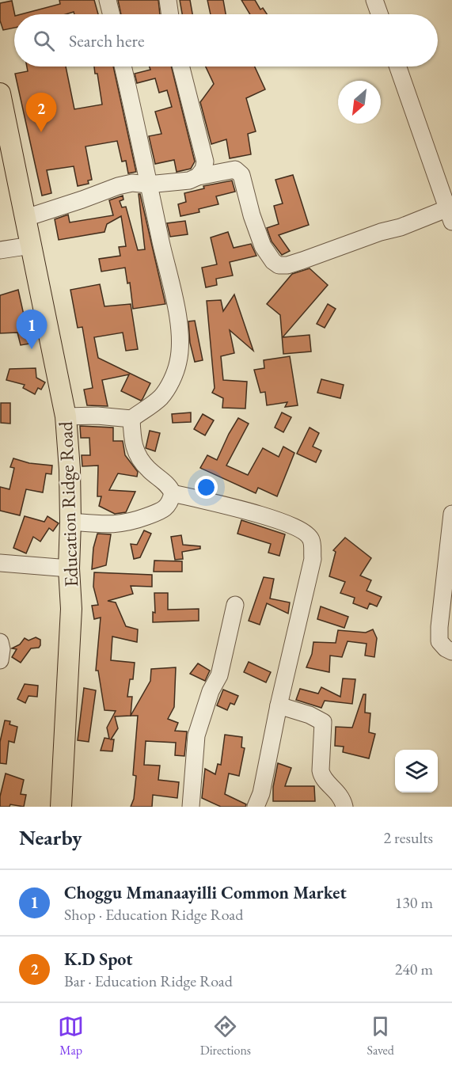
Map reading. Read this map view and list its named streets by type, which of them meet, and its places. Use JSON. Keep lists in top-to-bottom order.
{
  "streets": {
    "main road": ["Education Ridge Road"]
  },
  "north": "bottom left",
  "page": {
    "search": "Search here",
    "pins": ["2", "1"],
    "heading": ["Nearby", "2 results"],
    "list": [
      {
        "mark": "1",
        "name": "Choggu Mmanaayilli Common Market",
        "note": "Shop · Education Ridge Road",
        "value": "130 m"
      },
      {
        "mark": "2",
        "name": "K.D Spot",
        "note": "Bar · Education Ridge Road",
        "value": "240 m"
      }
    ],
    "nav": ["Map", "Directions", "Saved"]
  }
}
